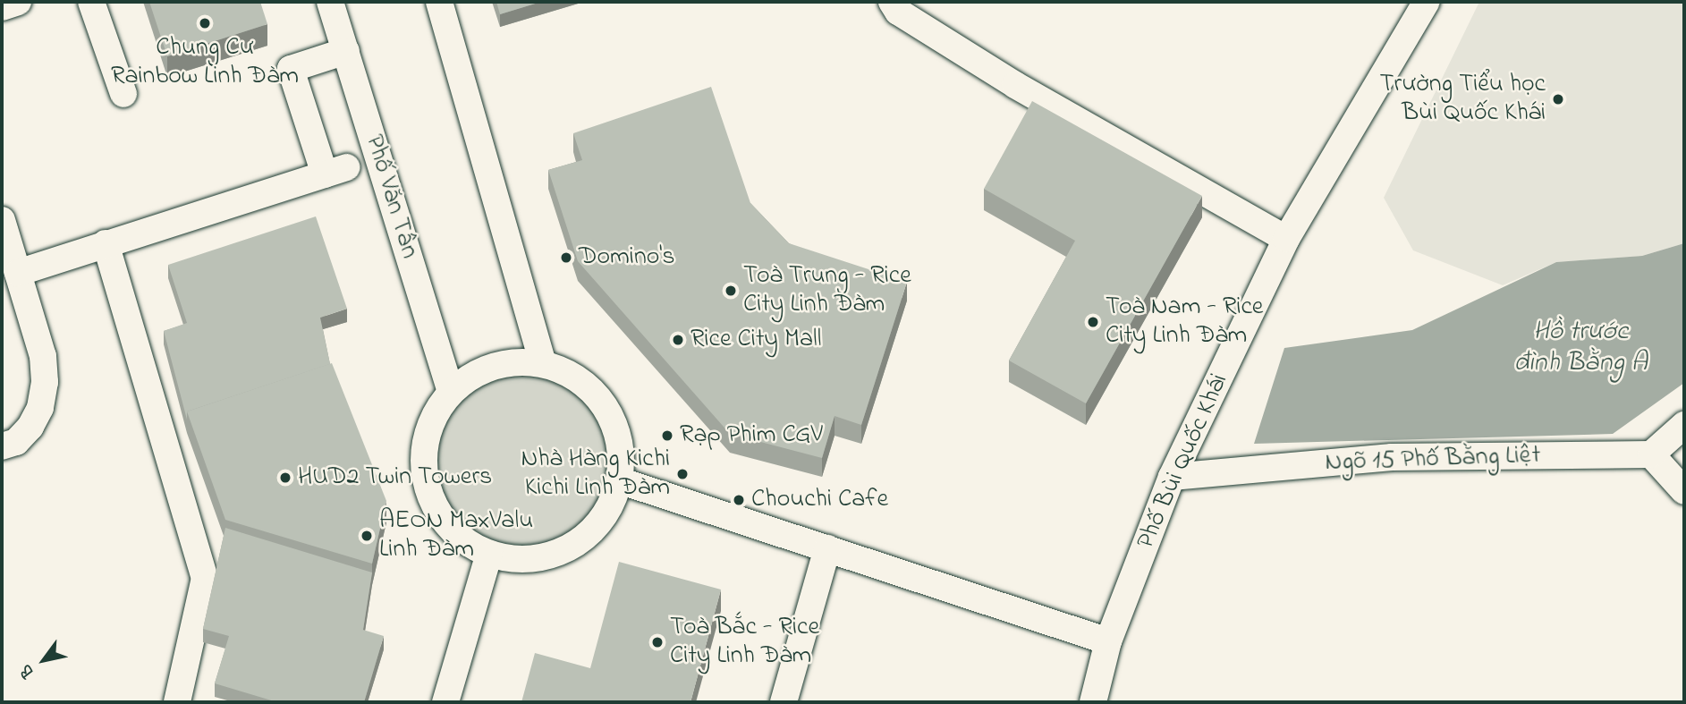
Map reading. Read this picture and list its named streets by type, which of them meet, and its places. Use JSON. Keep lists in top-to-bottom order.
{
  "streets": {
    "street": ["Phố Văn Tân", "Ngõ 15 Phố Bằng Liệt", "Phố Bùi Quốc Khái"]
  },
  "crossings": [
    ["Ngõ 15 Phố Bằng Liệt", "Phố Bùi Quốc Khái"]
  ],
  "water": ["Hồ trước đình Bằng A"],
  "places": [
    "Chung Cư Rainbow Linh Đàm",
    "Trường Tiểu học Bùi Quốc Khái",
    "Domino's",
    "Toà Trung - Rice City Linh Đàm",
    "Toà Nam - Rice City Linh Đàm",
    "Rice City Mall",
    "Rạp Phim CGV",
    "Nhà Hàng Kichi Kichi Linh Đàm",
    "HUD2 Twin Towers",
    "Chouchi Cafe",
    "AEON MaxValu Linh Đàm",
    "Toà Bắc - Rice City Linh Đàm"
  ],
  "north": "bottom left"
}
